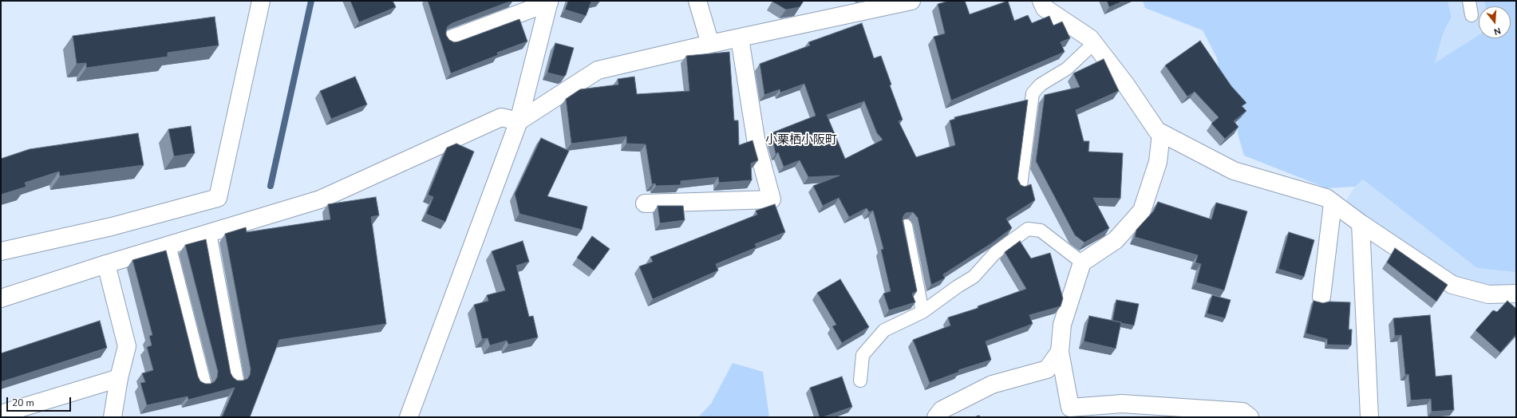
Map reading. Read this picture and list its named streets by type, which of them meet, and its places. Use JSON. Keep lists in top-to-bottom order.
{
  "districts": ["小栗栖小阪町"],
  "scale_bar": "20 m",
  "north": "bottom"
}
